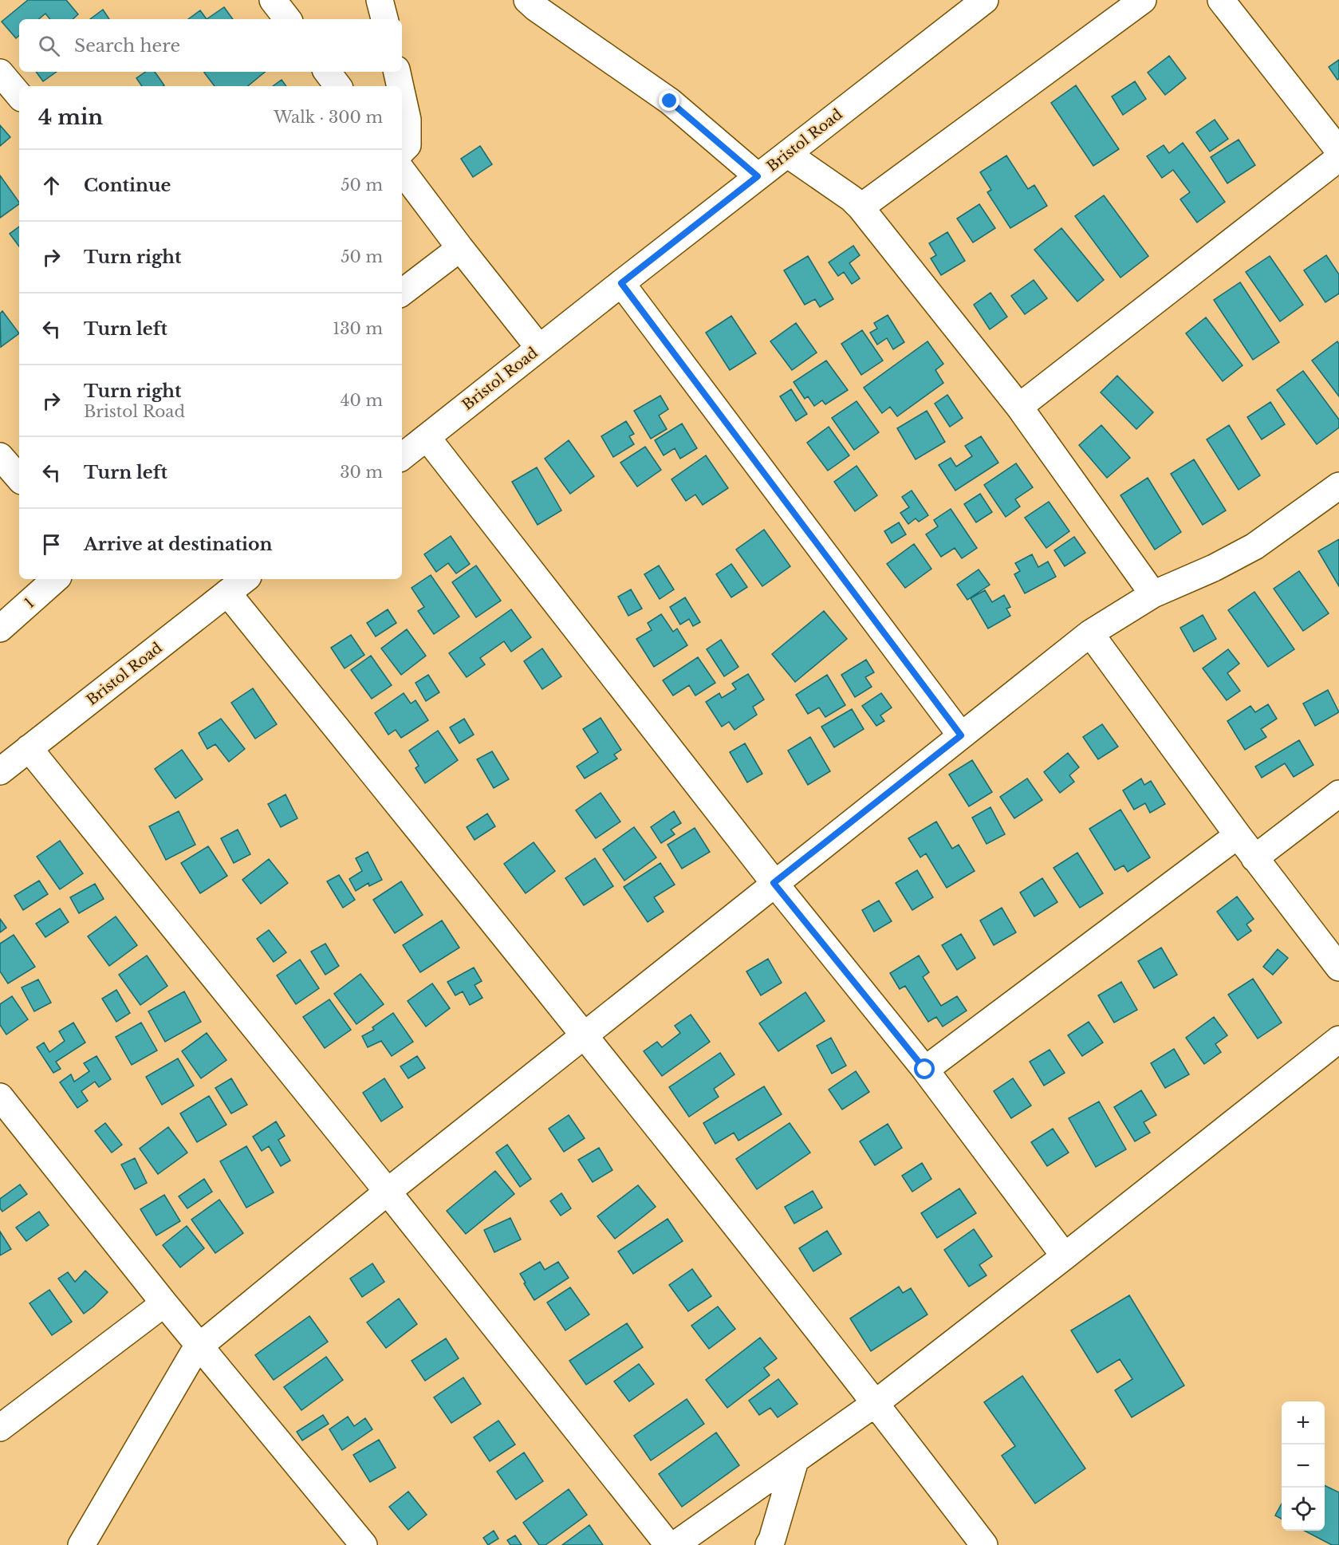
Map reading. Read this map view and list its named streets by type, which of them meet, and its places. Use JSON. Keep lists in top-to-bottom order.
{
  "streets": {
    "street": ["Bristol Road", "1"]
  },
  "page": {
    "search": "Search here",
    "heading": ["4 min", "Walk · 300 m"],
    "list": [
      ["Continue", "50 m"],
      ["Turn right", "50 m"],
      ["Turn left", "130 m"],
      ["Turn right", "Bristol Road", "40 m"],
      ["Turn left", "30 m"],
      "Arrive at destination"
    ],
    "map_buttons": ["+", "−"]
  }
}
